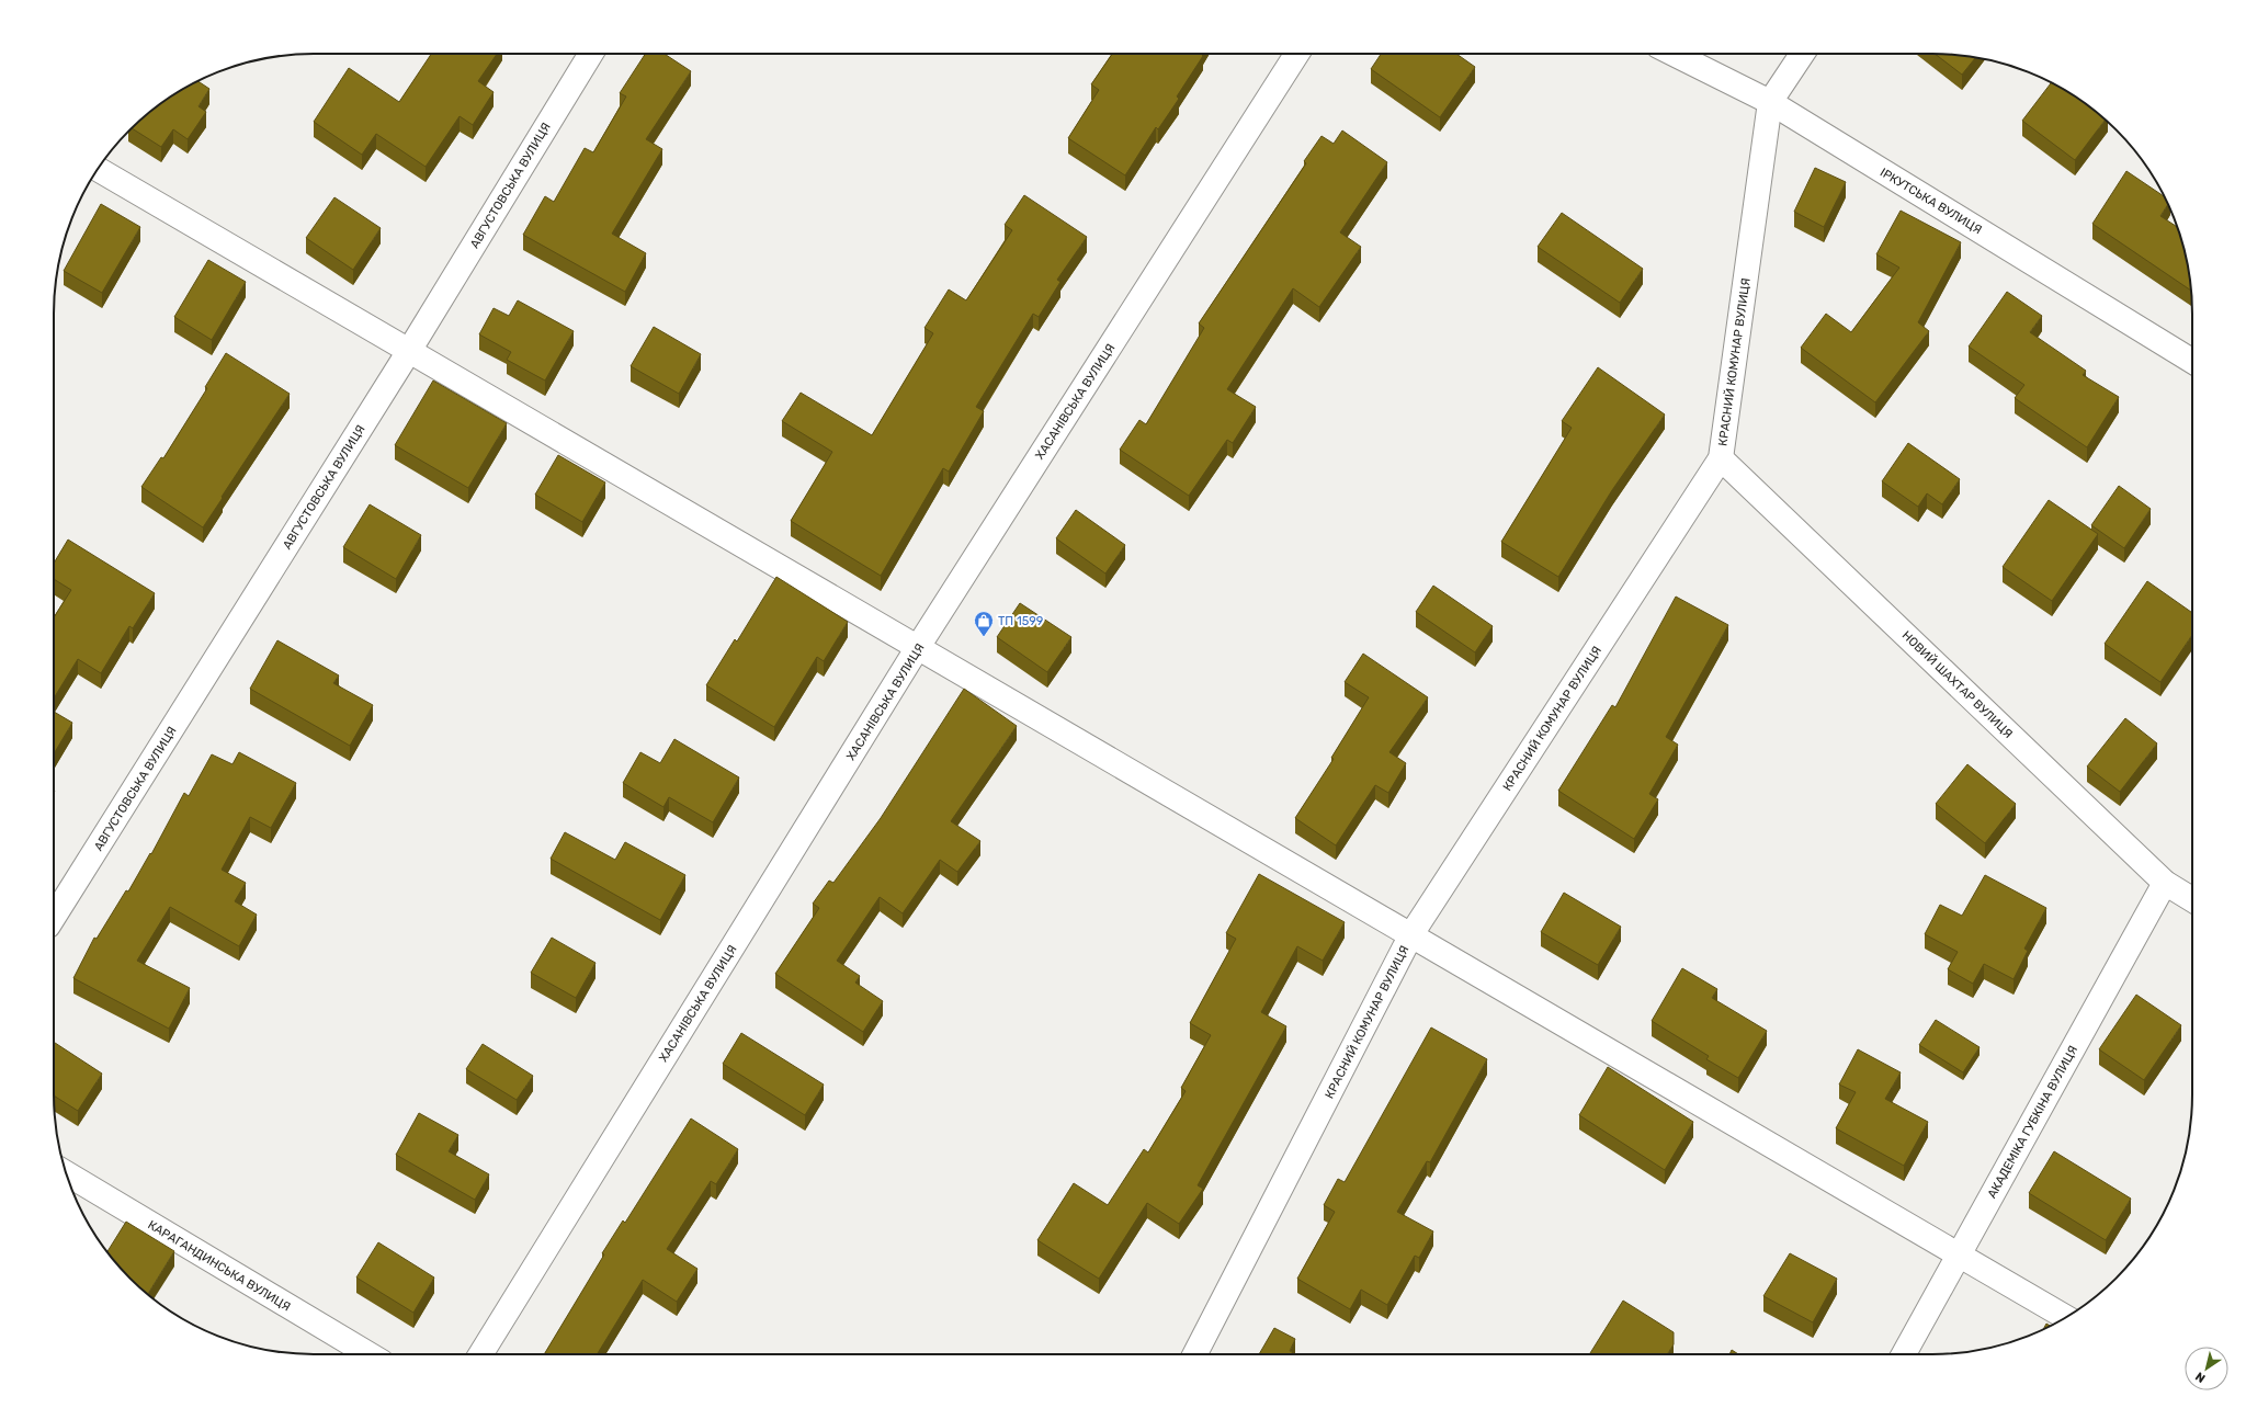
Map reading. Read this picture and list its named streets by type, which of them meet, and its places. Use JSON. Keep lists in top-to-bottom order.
{
  "streets": {
    "street": [
      "АВГУСТОВСЬКА ВУЛИЦЯ",
      "ІРКУТСЬКА ВУЛИЦЯ",
      "КРАСНИЙ КОМУНАР ВУЛИЦЯ",
      "ХАСАНІВСЬКА ВУЛИЦЯ",
      "НОВИЙ ШАХТАР ВУЛИЦЯ",
      "АКАДЕМІКА ГУБКІНА ВУЛИЦЯ",
      "КАРАГАНДИНСЬКА ВУЛИЦЯ"
    ]
  },
  "crossings": [
    ["ІРКУТСЬКА ВУЛИЦЯ", "КРАСНИЙ КОМУНАР ВУЛИЦЯ"],
    ["КРАСНИЙ КОМУНАР ВУЛИЦЯ", "НОВИЙ ШАХТАР ВУЛИЦЯ"],
    ["НОВИЙ ШАХТАР ВУЛИЦЯ", "АКАДЕМІКА ГУБКІНА ВУЛИЦЯ"]
  ],
  "places": {
    "shop": ["ТП 1599"]
  },
  "north": "bottom left"
}
